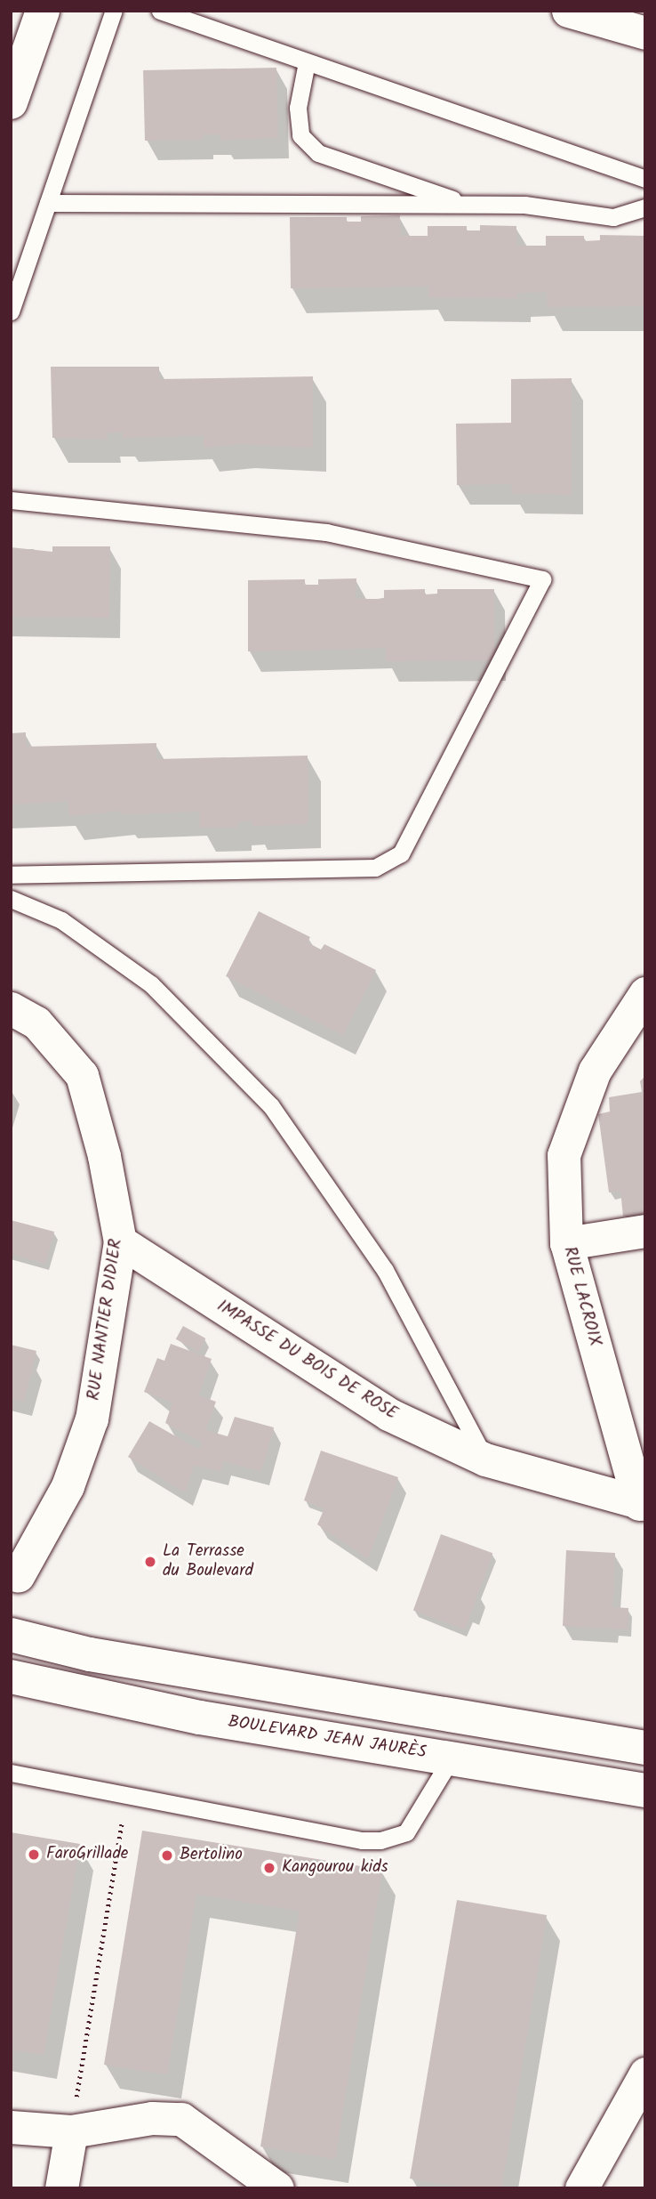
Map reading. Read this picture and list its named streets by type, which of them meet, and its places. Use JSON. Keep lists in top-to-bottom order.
{
  "streets": {
    "main road": ["BOULEVARD JEAN JAURÈS"],
    "street": ["RUE LACROIX", "RUE NANTIER DIDIER", "IMPASSE DU BOIS DE ROSE"]
  },
  "crossings": [
    ["RUE LACROIX", "IMPASSE DU BOIS DE ROSE"],
    ["RUE NANTIER DIDIER", "IMPASSE DU BOIS DE ROSE"]
  ],
  "places": [
    "La Terrasse du Boulevard",
    "FaroGrillade",
    "Bertolino",
    "Kangourou kids"
  ]
}
